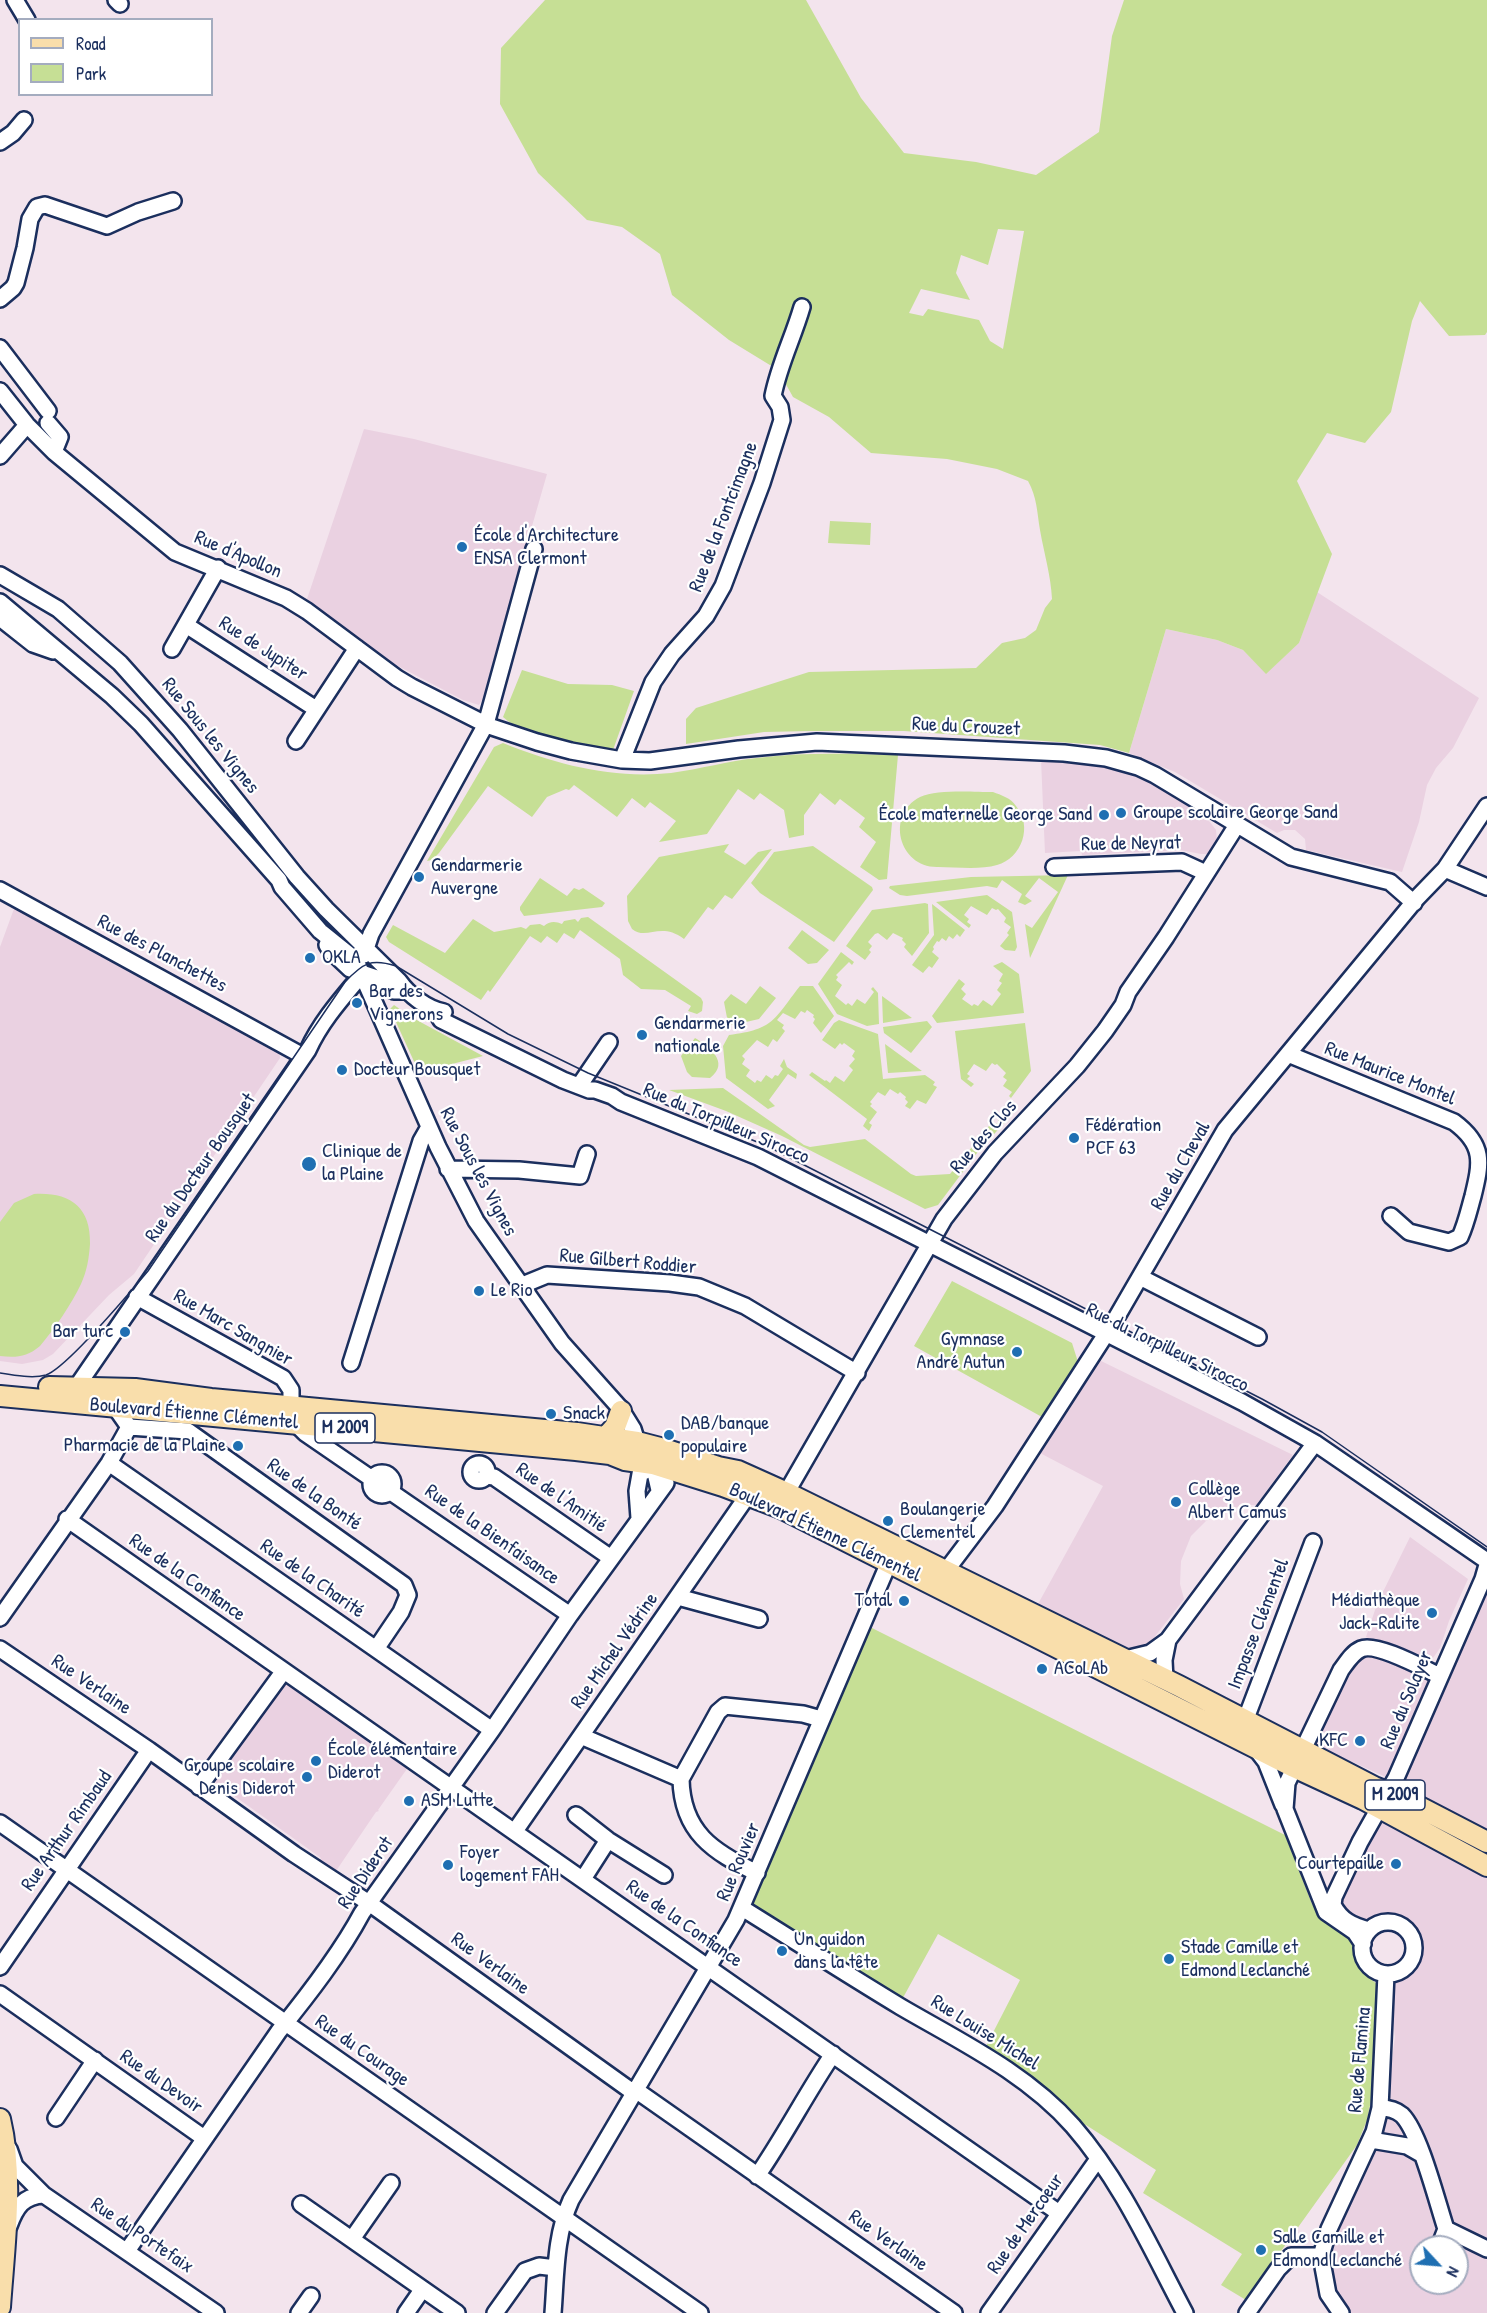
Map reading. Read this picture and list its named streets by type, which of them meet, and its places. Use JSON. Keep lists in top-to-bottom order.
{
  "streets": {
    "main road": ["Boulevard Étienne Clémentel", "M 2009"],
    "street": [
      "Rue de la Fontcimagne",
      "Rue d'Apollon",
      "Rue de Jupiter",
      "Rue du Crouzet",
      "Rue Sous les Vignes",
      "Rue de Neyrat",
      "Rue des Planchettes",
      "Rue Maurice Montel",
      "Rue du Torpilleur Sirocco",
      "Rue des Clos",
      "Rue du Cheval",
      "Rue du Docteur Bousquet",
      "Rue Gilbert Roddier",
      "Rue Marc Sangnier",
      "Rue de la Bonté",
      "Rue de l'Amitié",
      "Rue de la Bienfaisance",
      "Rue de la Confiance",
      "Rue de la Charité",
      "Impasse Clémentel",
      "Rue Michel Védrine",
      "Rue Verlaine",
      "Rue du Solayer",
      "Rue Arthur Rimbaud",
      "Rue Rouvier",
      "Rue Diderot",
      "Rue Louise Michel",
      "Rue du Courage",
      "Rue de Flamina",
      "Rue du Devoir",
      "Rue de Mercoeur",
      "Rue du Portefaix"
    ]
  },
  "crossings": [
    ["Rue de la Fontcimagne", "Rue du Crouzet"],
    ["Rue d'Apollon", "Rue de Jupiter"],
    ["Rue d'Apollon", "Rue du Crouzet"],
    ["Rue du Crouzet", "Rue des Clos"],
    ["Rue du Crouzet", "Rue du Cheval"],
    ["Rue Sous les Vignes", "Rue du Torpilleur Sirocco"],
    ["Rue Sous les Vignes", "Rue du Docteur Bousquet"],
    ["Rue Sous les Vignes", "Rue Gilbert Roddier"],
    ["Rue de Neyrat", "Rue des Clos"],
    ["Rue des Planchettes", "Rue du Docteur Bousquet"],
    ["Rue Maurice Montel", "Rue du Cheval"],
    ["Rue du Torpilleur Sirocco", "Rue des Clos"],
    ["Rue du Torpilleur Sirocco", "Rue du Cheval"],
    ["Rue du Torpilleur Sirocco", "Rue du Docteur Bousquet"],
    ["Rue du Torpilleur Sirocco", "Rue du Solayer"],
    ["Rue des Clos", "Rue Gilbert Roddier"],
    ["Rue des Clos", "Boulevard Étienne Clémentel"],
    ["Rue du Cheval", "Boulevard Étienne Clémentel"],
    ["Rue du Docteur Bousquet", "Rue Marc Sangnier"],
    ["Rue du Docteur Bousquet", "Boulevard Étienne Clémentel"],
    ["Rue Marc Sangnier", "Boulevard Étienne Clémentel"],
    ["Rue Marc Sangnier", "Rue de la Bienfaisance"],
    ["Boulevard Étienne Clémentel", "Rue de la Bienfaisance"],
    ["Boulevard Étienne Clémentel", "Impasse Clémentel"],
    ["Boulevard Étienne Clémentel", "Rue Michel Védrine"],
    ["Boulevard Étienne Clémentel", "Rue du Solayer"],
    ["Boulevard Étienne Clémentel", "Rue Rouvier"],
    ["Boulevard Étienne Clémentel", "Rue Diderot"],
    ["Rue de la Bonté", "Rue de la Charité"],
    ["Rue de l'Amitié", "Rue Diderot"],
    ["Rue de la Bienfaisance", "Rue Diderot"],
    ["Rue de la Confiance", "Rue Michel Védrine"],
    ["Rue de la Confiance", "Rue Rouvier"],
    ["Rue de la Confiance", "Rue Diderot"],
    ["Rue de la Confiance", "Rue de Mercoeur"],
    ["Rue de la Charité", "Rue Diderot"],
    ["Rue Verlaine", "Rue Arthur Rimbaud"],
    ["Rue Verlaine", "Rue Rouvier"],
    ["Rue Verlaine", "Rue Diderot"],
    ["Rue Arthur Rimbaud", "Rue du Courage"],
    ["Rue Rouvier", "Rue Louise Michel"],
    ["Rue Rouvier", "Rue du Courage"],
    ["Rue Diderot", "Rue du Courage"],
    ["Rue Diderot", "Rue du Devoir"],
    ["Rue Diderot", "Rue du Portefaix"],
    ["Rue Louise Michel", "Rue de Mercoeur"]
  ],
  "places": [
    "École d'Architecture ENSA Clermont",
    "Groupe scolaire George Sand",
    "École maternelle George Sand",
    "Gendarmerie Auvergne",
    "OKLA",
    "Bar des Vignerons",
    "Gendarmerie nationale",
    "Docteur Bousquet",
    "Fédération PCF 63",
    "Clinique de la Plaine",
    "Le Rio",
    "Bar turc",
    "Gymnase André Autun",
    "Snack",
    "DAB/banque populaire",
    "Pharmacie de la Plaine",
    "Collège Albert Camus",
    "Boulangerie Clementel",
    "Total",
    "Médiathèque Jack-Ralite",
    "ACoLAb",
    "KFC",
    "École élémentaire Diderot",
    "Groupe scolaire Denis Diderot",
    "ASM Lutte",
    "Courtepaille",
    "Foyer logement FAH",
    "Un guidon dans la tête",
    "Stade Camille et Edmond Leclanché",
    "Salle Camille et Edmond Leclanché"
  ],
  "legend": ["Road", "Park"],
  "north": "bottom right"
}
